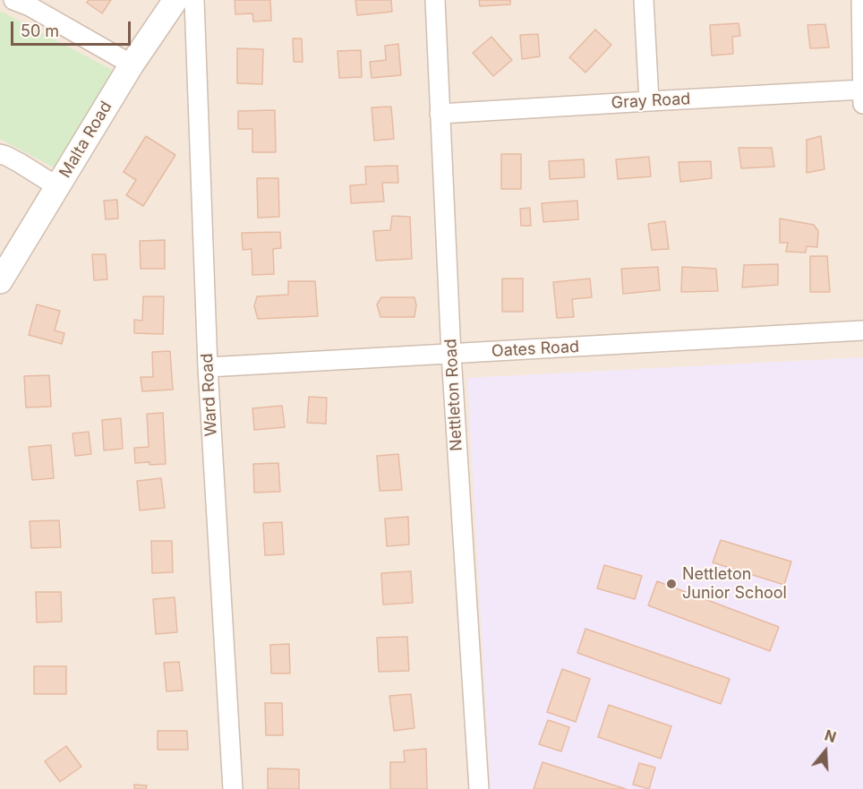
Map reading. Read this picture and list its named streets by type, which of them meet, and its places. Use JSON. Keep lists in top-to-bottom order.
{
  "streets": {
    "street": [
      "Gray Road",
      "Malta Road",
      "Oates Road",
      "Ward Road",
      "Nettleton Road"
    ]
  },
  "crossings": [
    ["Gray Road", "Nettleton Road"],
    ["Oates Road", "Ward Road"],
    ["Oates Road", "Nettleton Road"]
  ],
  "places": ["Nettleton Junior School"],
  "scale_bar": "50 m",
  "north": "top"
}
